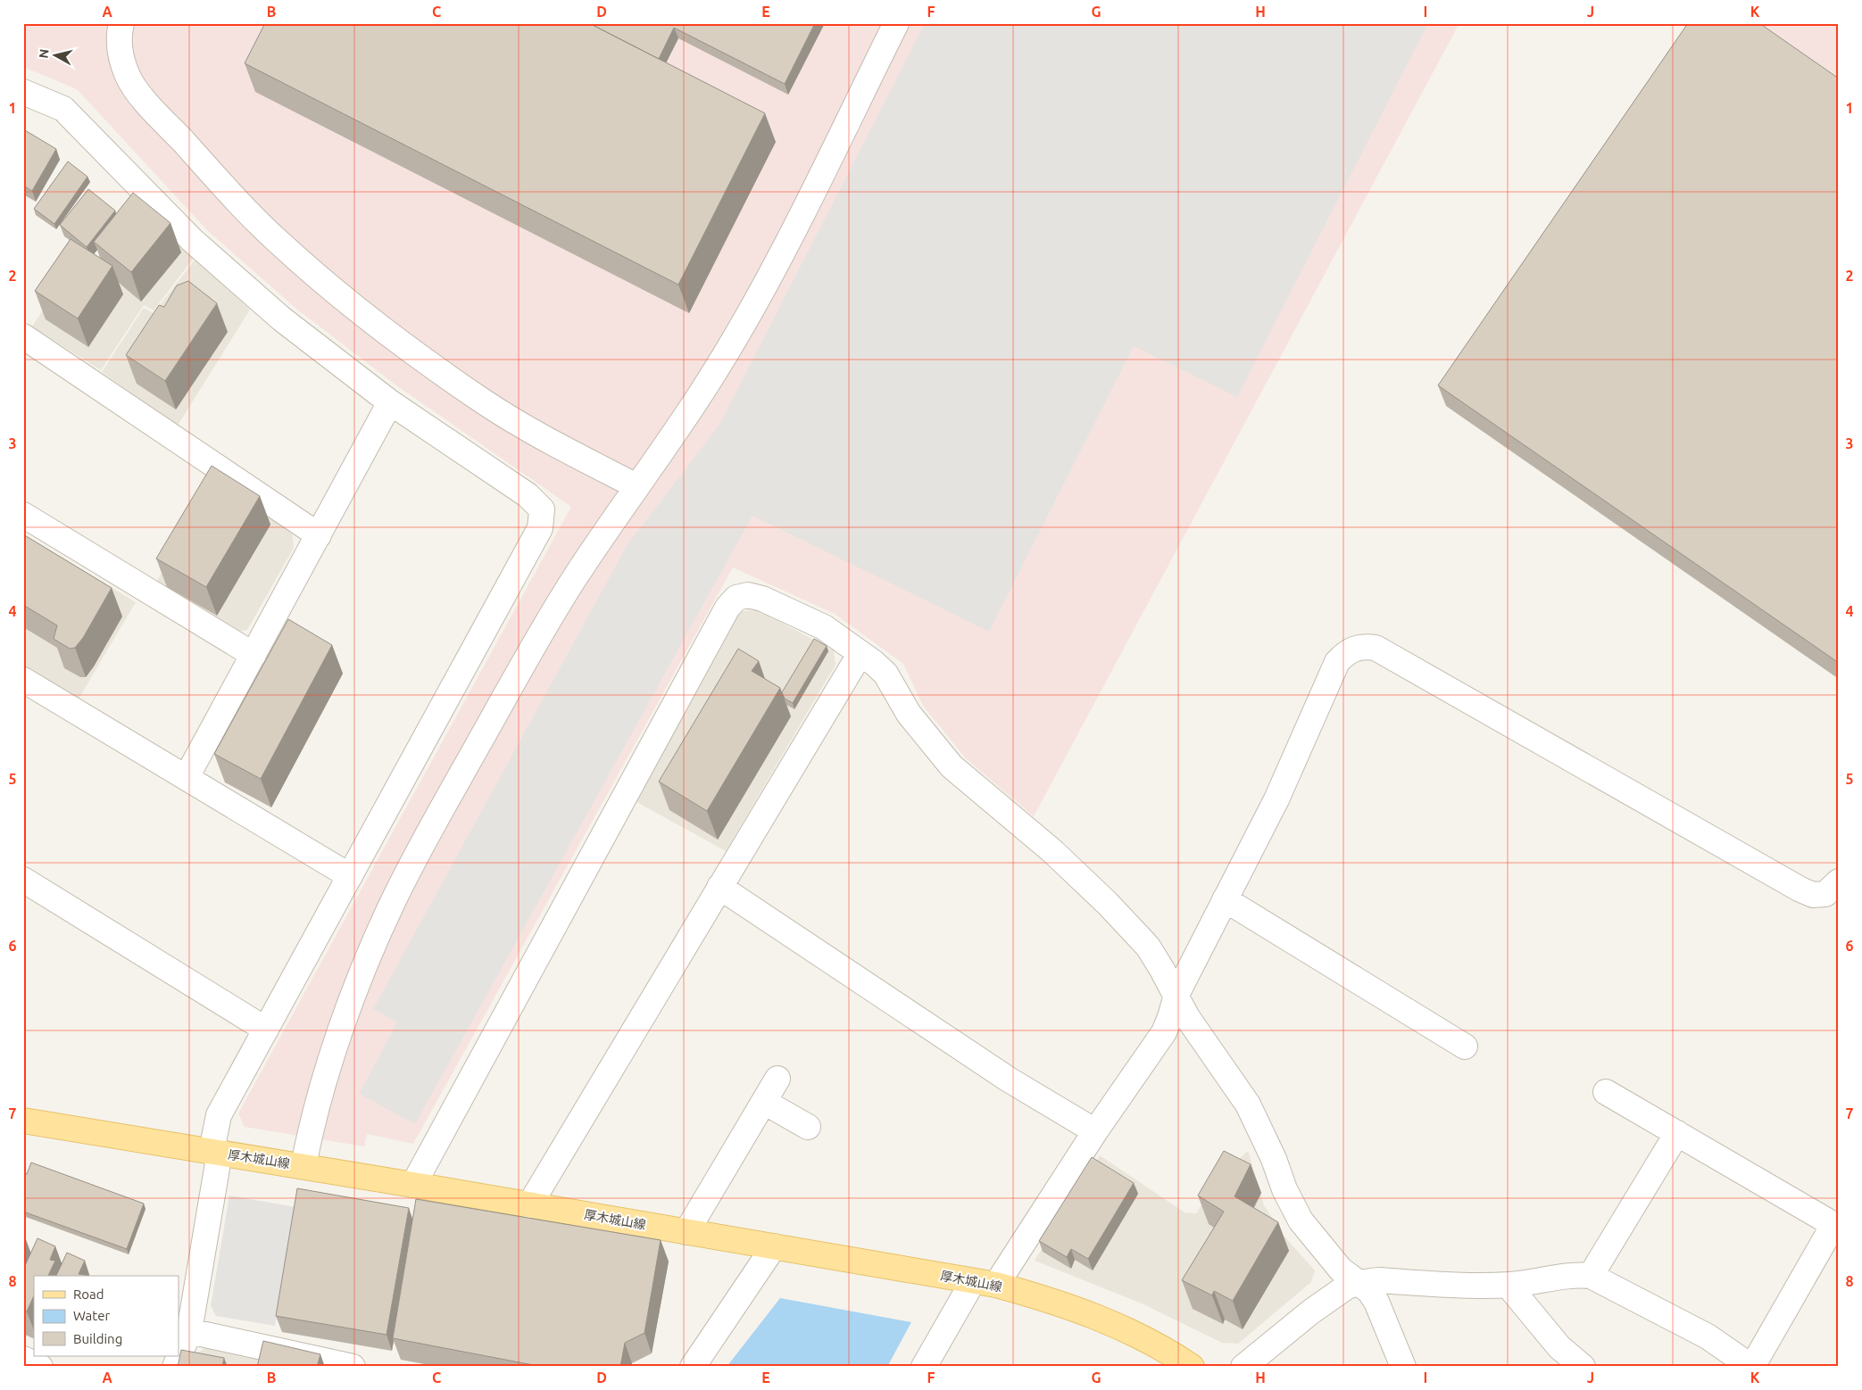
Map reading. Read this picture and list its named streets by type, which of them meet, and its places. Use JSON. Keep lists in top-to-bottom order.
{
  "streets": {
    "main road": ["厚木城山線"]
  },
  "legend": ["Road", "Water", "Building"],
  "north": "left",
  "grid": {
    "columns": [
      "A",
      "B",
      "C",
      "D",
      "E",
      "F",
      "G",
      "H",
      "I",
      "J",
      "K"
    ],
    "rows": [
      "1",
      "2",
      "3",
      "4",
      "5",
      "6",
      "7",
      "8"
    ]
  }
}
